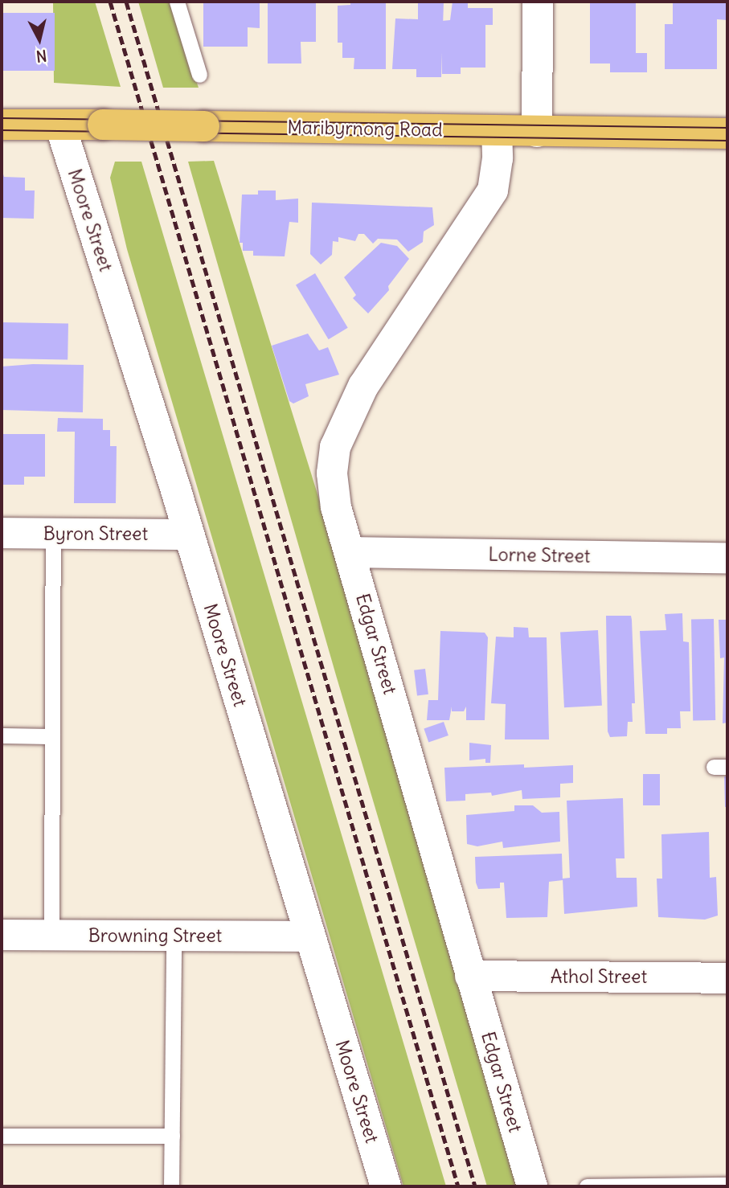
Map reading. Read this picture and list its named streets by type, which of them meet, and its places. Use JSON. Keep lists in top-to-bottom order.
{
  "streets": {
    "main road": ["Maribyrnong Road"],
    "street": [
      "Moore Street",
      "Byron Street",
      "Lorne Street",
      "Edgar Street",
      "Browning Street",
      "Athol Street"
    ]
  },
  "crossings": [
    ["Maribyrnong Road", "Moore Street"],
    ["Maribyrnong Road", "Edgar Street"],
    ["Moore Street", "Byron Street"],
    ["Moore Street", "Browning Street"],
    ["Lorne Street", "Edgar Street"],
    ["Edgar Street", "Athol Street"]
  ],
  "north": "bottom"
}
